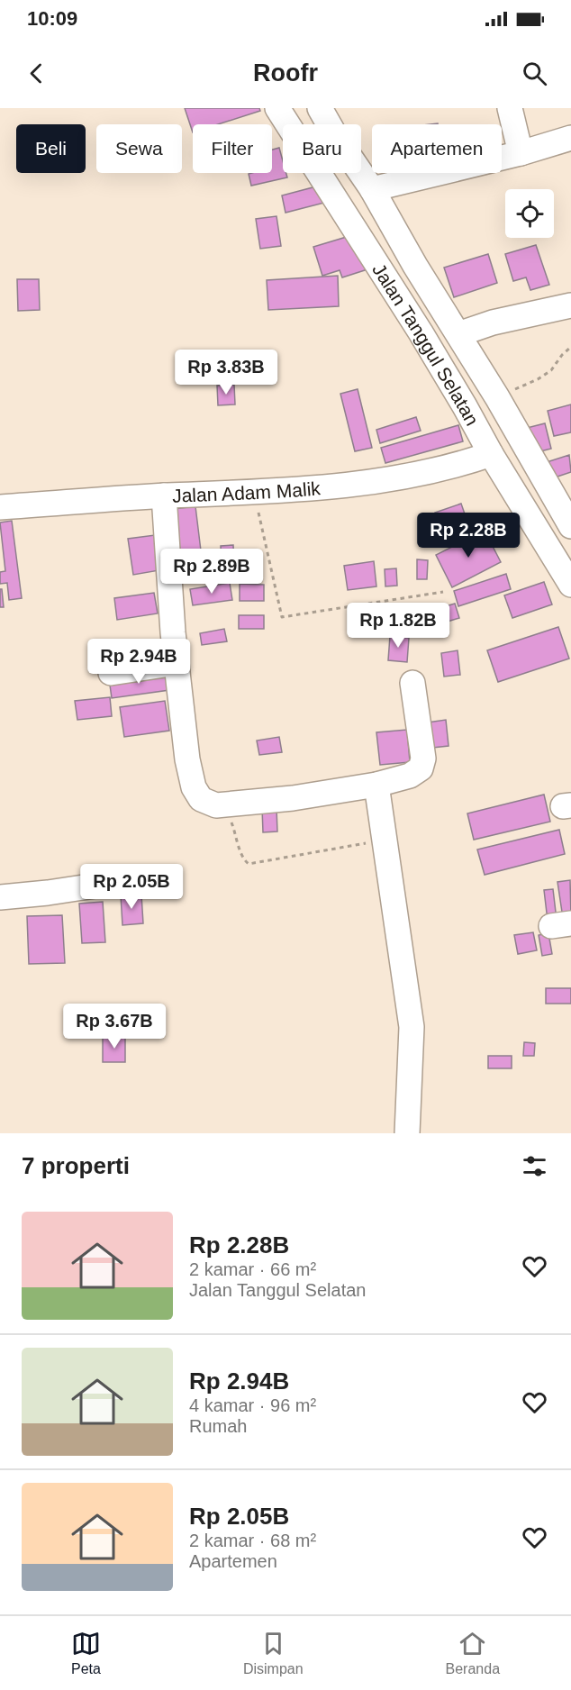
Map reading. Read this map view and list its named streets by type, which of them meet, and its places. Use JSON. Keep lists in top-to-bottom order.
{
  "streets": {
    "street": ["Jalan Tanggul Selatan", "Jalan Adam Malik"]
  },
  "crossings": [
    ["Jalan Tanggul Selatan", "Jalan Adam Malik"]
  ],
  "page": {
    "status": "10:09",
    "header": "Roofr",
    "chip": [
      "Beli",
      "Sewa",
      "Filter",
      "Baru",
      "Apartemen"
    ],
    "price": [
      "Rp 3.83B",
      "Rp 2.28B",
      "Rp 2.89B",
      "Rp 1.82B",
      "Rp 2.94B",
      "Rp 2.05B",
      "Rp 3.67B"
    ],
    "heading": "7 properti",
    "list": [
      {
        "name": "Rp 2.28B",
        "note": "2 kamar · 66 m² · Jalan Tanggul Selatan"
      },
      {
        "name": "Rp 2.94B",
        "note": "4 kamar · 96 m² · Rumah"
      },
      {
        "name": "Rp 2.05B",
        "note": "2 kamar · 68 m² · Apartemen"
      }
    ],
    "tabs": ["Peta", "Disimpan", "Beranda"]
  }
}
